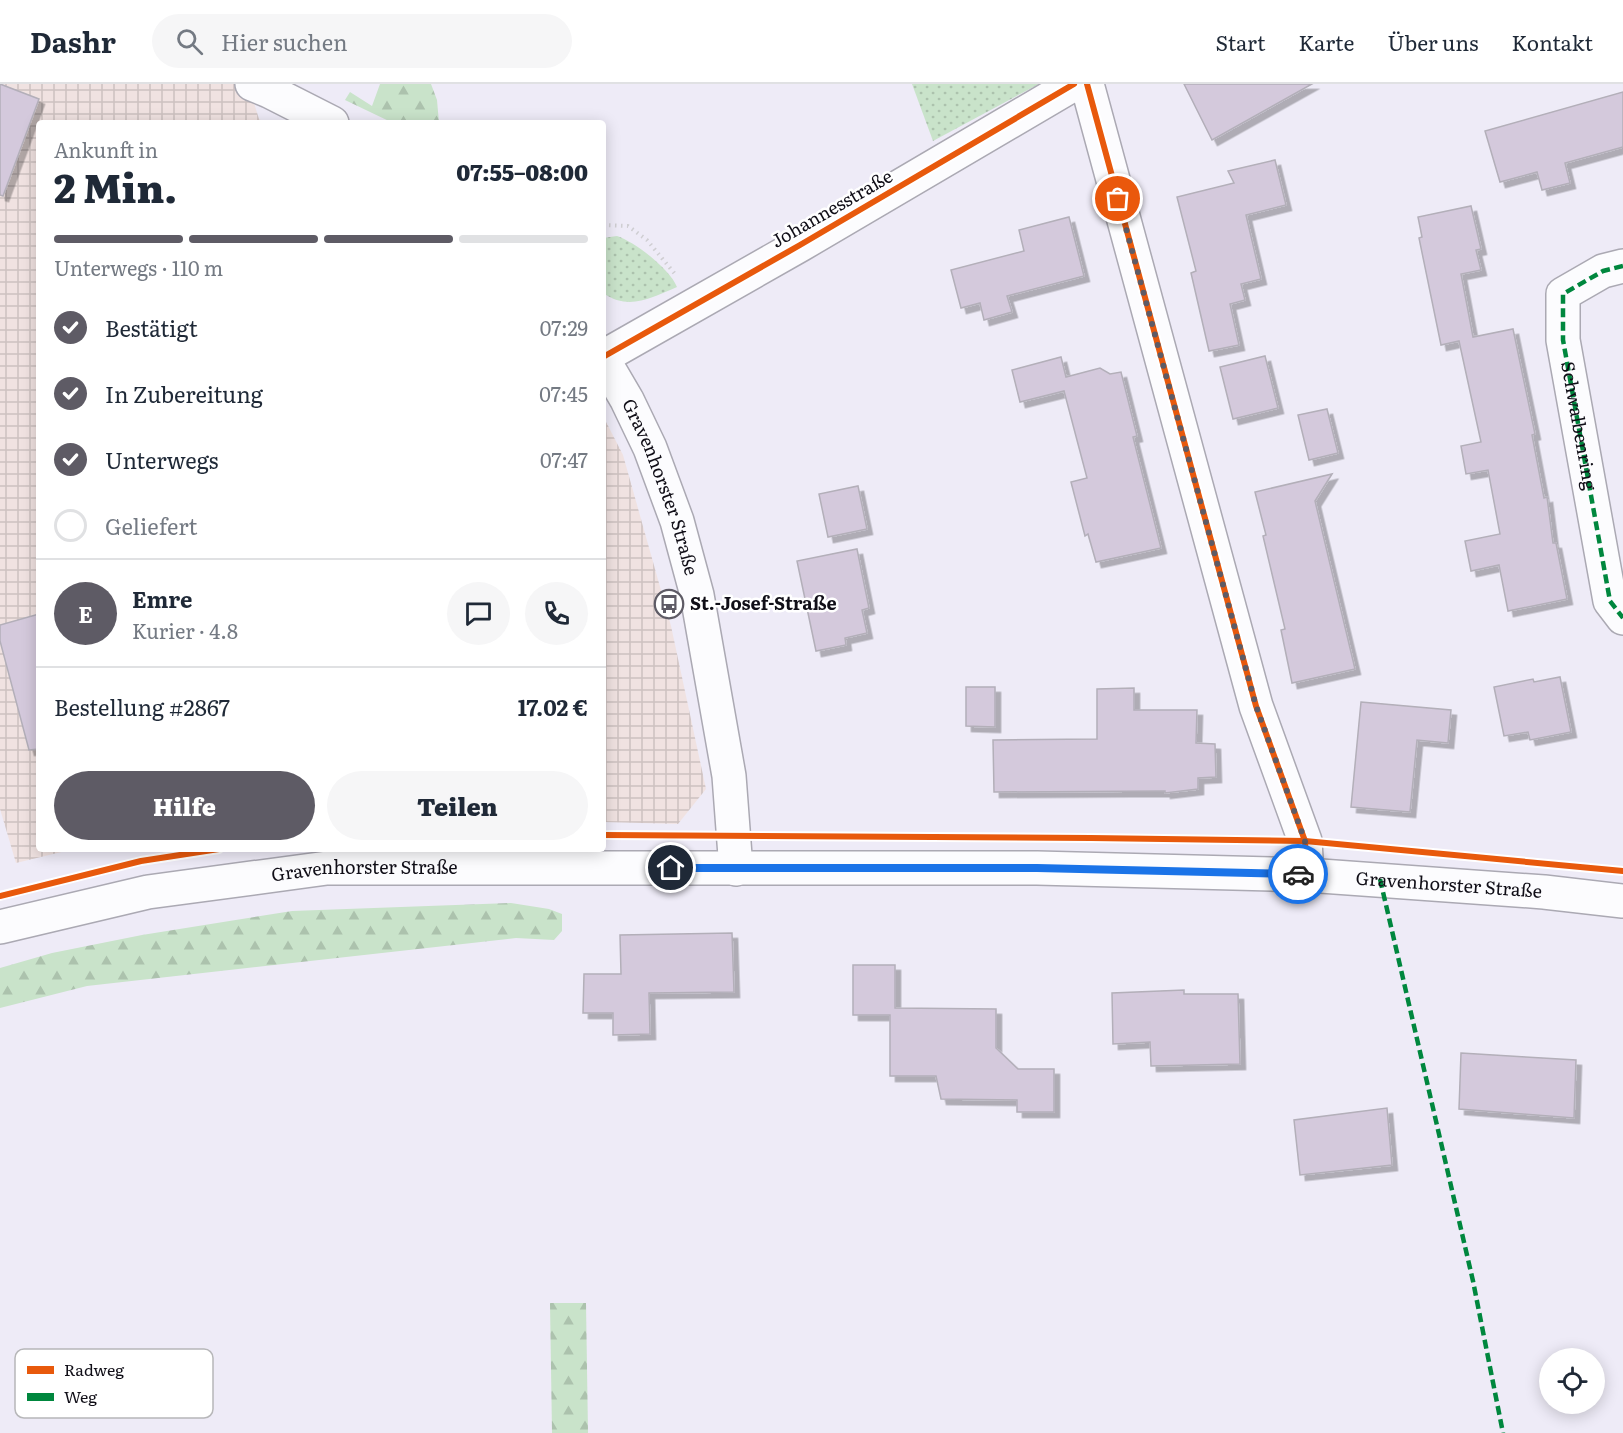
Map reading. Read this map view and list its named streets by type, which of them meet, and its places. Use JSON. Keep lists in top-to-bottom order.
{
  "streets": {
    "street": ["Johannesstraße", "Schwalbenring", "Gravenhorster Straße"]
  },
  "places": {
    "bus stop": ["St.-Josef-Straße"]
  },
  "legend": ["Radweg", "Weg"],
  "page": {
    "header": "Dashr",
    "search": "Hier suchen",
    "nav": [
      "Start",
      "Karte",
      "Über uns",
      "Kontakt"
    ],
    "heading": ["2 Min.", "Ankunft in", "07:55–08:00"],
    "panel": [
      "Emre",
      "Kurier · 4.8",
      "Bestellung #2867",
      "17.02 €"
    ],
    "bar": "Unterwegs · 110 m",
    "list": [
      ["Bestätigt", "07:29"],
      ["In Zubereitung", "07:45"],
      ["Unterwegs", "07:47"],
      "Geliefert"
    ],
    "round": "E",
    "buttons": ["Hilfe", "Teilen"]
  }
}
